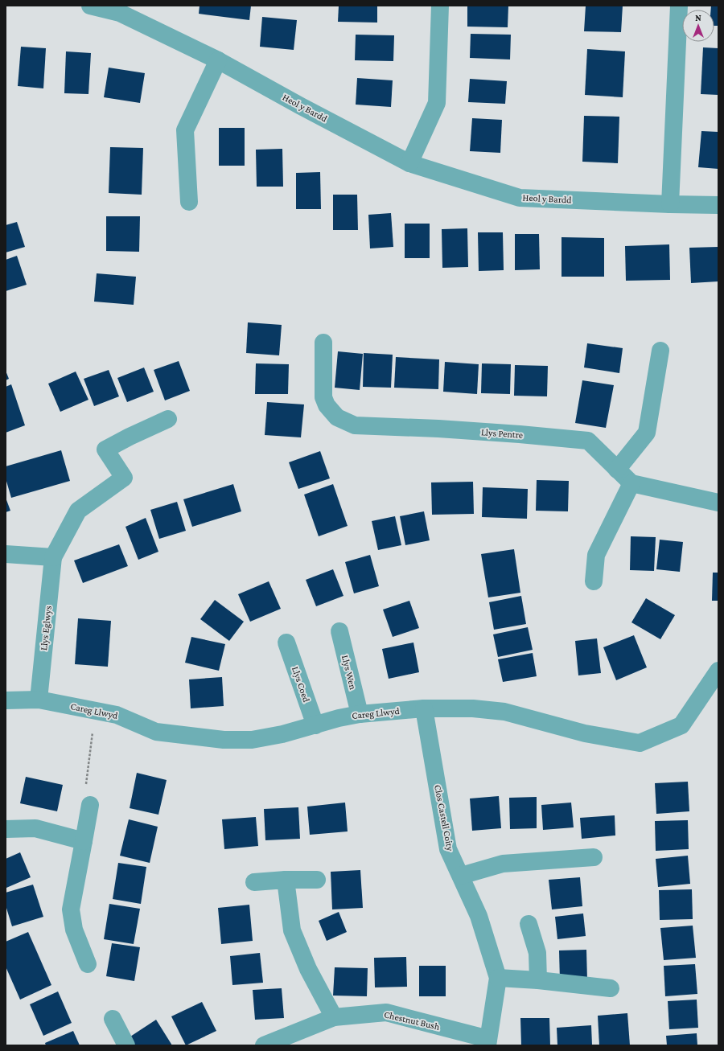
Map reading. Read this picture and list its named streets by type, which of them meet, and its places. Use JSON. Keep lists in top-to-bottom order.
{
  "streets": {
    "street": [
      "Heol y Bardd",
      "Llys Pentre",
      "Llys Eglwys",
      "Llys Wen",
      "Llys Coed",
      "Careg Llwyd",
      "Clos Castell Coity",
      "Chestnut Bush"
    ]
  },
  "crossings": [
    ["Llys Eglwys", "Careg Llwyd"],
    ["Llys Wen", "Careg Llwyd"],
    ["Llys Coed", "Careg Llwyd"],
    ["Careg Llwyd", "Clos Castell Coity"],
    ["Clos Castell Coity", "Chestnut Bush"]
  ],
  "north": "top"
}
